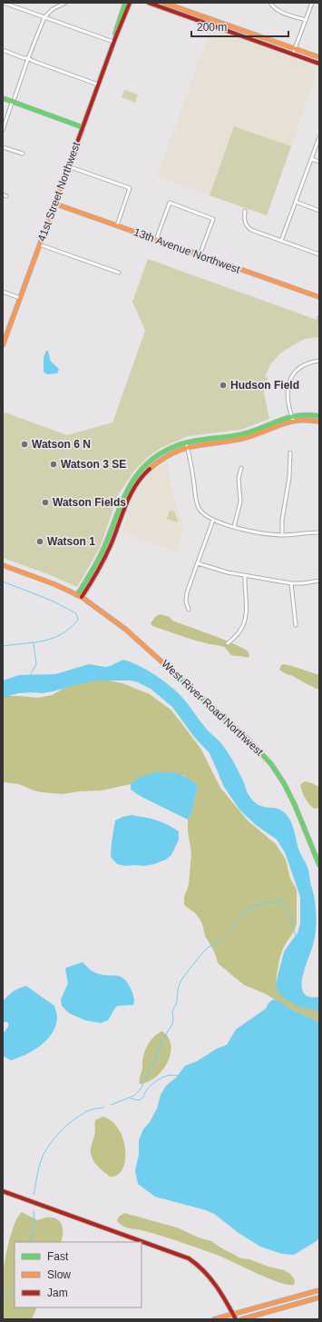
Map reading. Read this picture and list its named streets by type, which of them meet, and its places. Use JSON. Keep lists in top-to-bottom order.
{
  "streets": {
    "main road": ["41st Street Northwest", "13th Avenue Northwest", "West River Road Northwest"]
  },
  "crossings": [
    ["41st Street Northwest", "13th Avenue Northwest"]
  ],
  "places": [
    "Hudson Field",
    "Watson 6 N",
    "Watson 3 SE",
    "Watson Fields",
    "Watson 1"
  ],
  "legend": ["Fast", "Slow", "Jam"],
  "scale_bar": "200 m"
}
